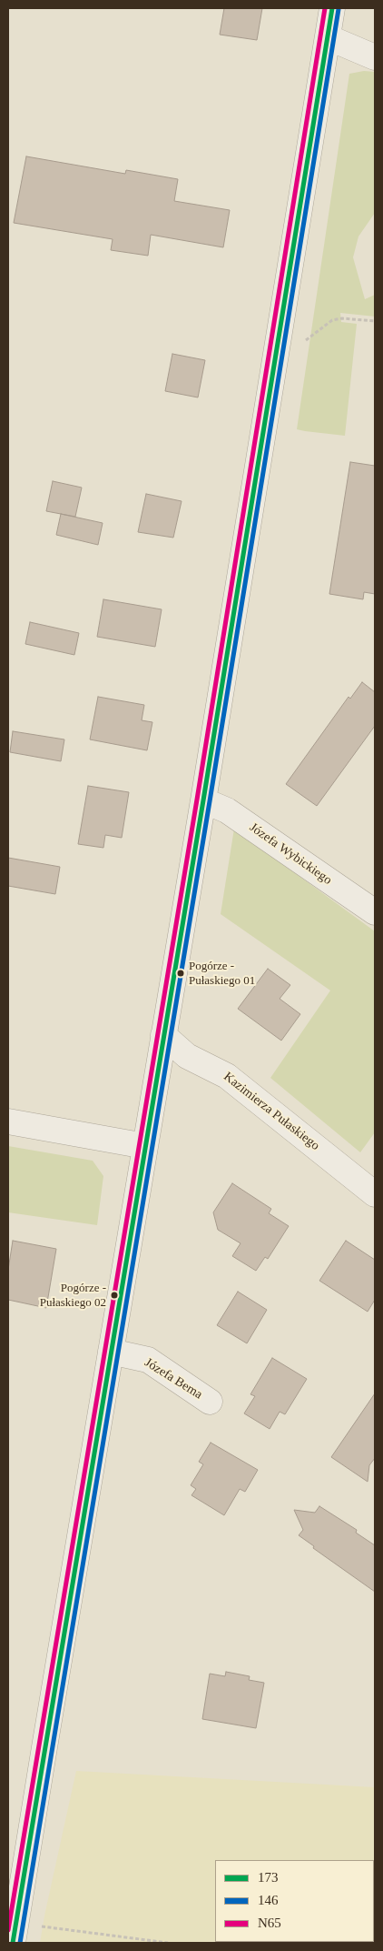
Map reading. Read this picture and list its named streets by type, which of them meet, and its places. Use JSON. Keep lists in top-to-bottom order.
{
  "streets": {
    "street": ["Józefa Wybickiego", "Kazimierza Pułaskiego", "Józefa Bema"]
  },
  "places": ["Pogórze - Pułaskiego 01", "Pogórze - Pułaskiego 02"],
  "lines": ["transit line 173", "transit line N65", "transit line 146"],
  "legend": ["173", "146", "N65"]
}
